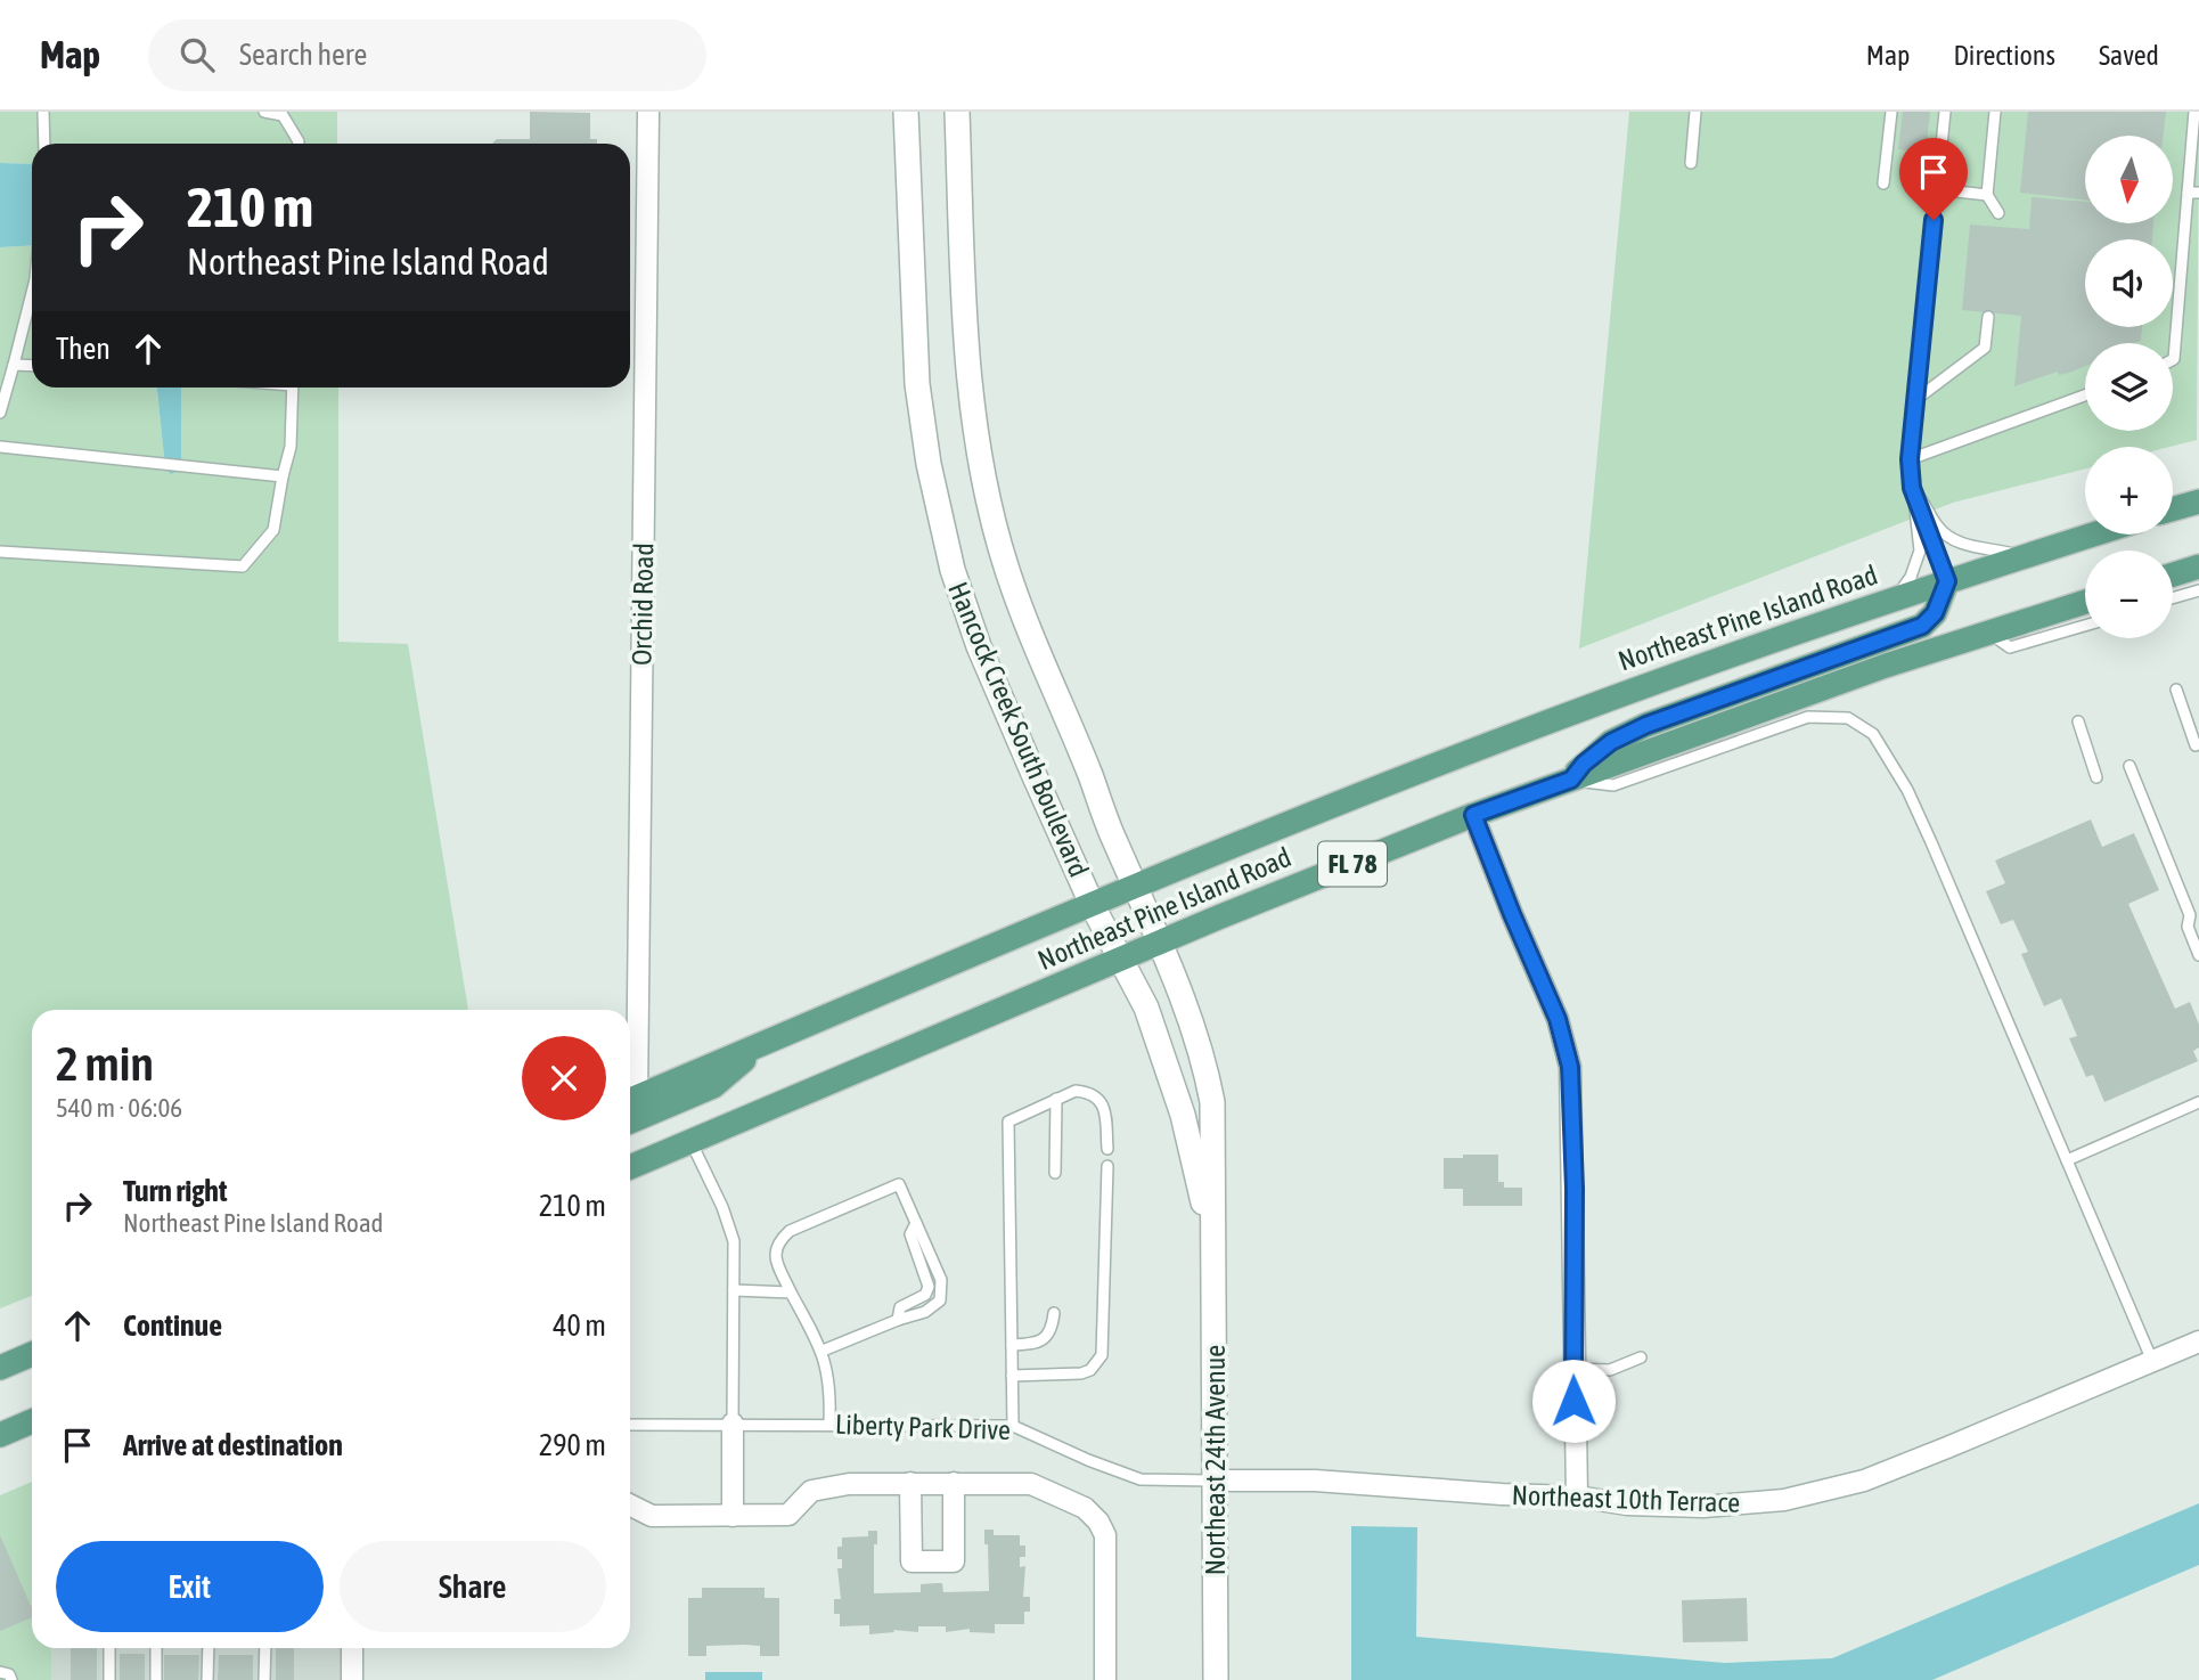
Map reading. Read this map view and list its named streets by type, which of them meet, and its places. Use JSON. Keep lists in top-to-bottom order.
{
  "streets": {
    "main road": ["Northeast Pine Island Road", "FL 78"],
    "street": [
      "Orchid Road",
      "Hancock Creek South Boulevard",
      "Northeast 24th Avenue",
      "Northeast 10th Terrace"
    ],
    "lane": ["Liberty Park Drive"]
  },
  "crossings": [
    ["Northeast Pine Island Road", "Hancock Creek South Boulevard"],
    ["Northeast Pine Island Road", "Northeast 24th Avenue"],
    ["Hancock Creek South Boulevard", "Northeast 24th Avenue"],
    ["Liberty Park Drive", "Northeast 24th Avenue"],
    ["Liberty Park Drive", "Northeast 10th Terrace"],
    ["Northeast 24th Avenue", "Northeast 10th Terrace"]
  ],
  "north": "bottom",
  "page": {
    "header": "Map",
    "search": "Search here",
    "nav": ["Map", "Directions", "Saved"],
    "map_buttons": ["+", "−"],
    "turn": ["210 m", "Northeast Pine Island Road"],
    "then": "Then",
    "heading": ["2 min", "540 m · 06:06"],
    "list": [
      {
        "name": "Turn right",
        "note": "Northeast Pine Island Road",
        "value": "210 m"
      },
      {
        "name": "Continue",
        "value": "40 m"
      },
      {
        "name": "Arrive at destination",
        "value": "290 m"
      }
    ],
    "buttons": ["Exit", "Share"]
  }
}
